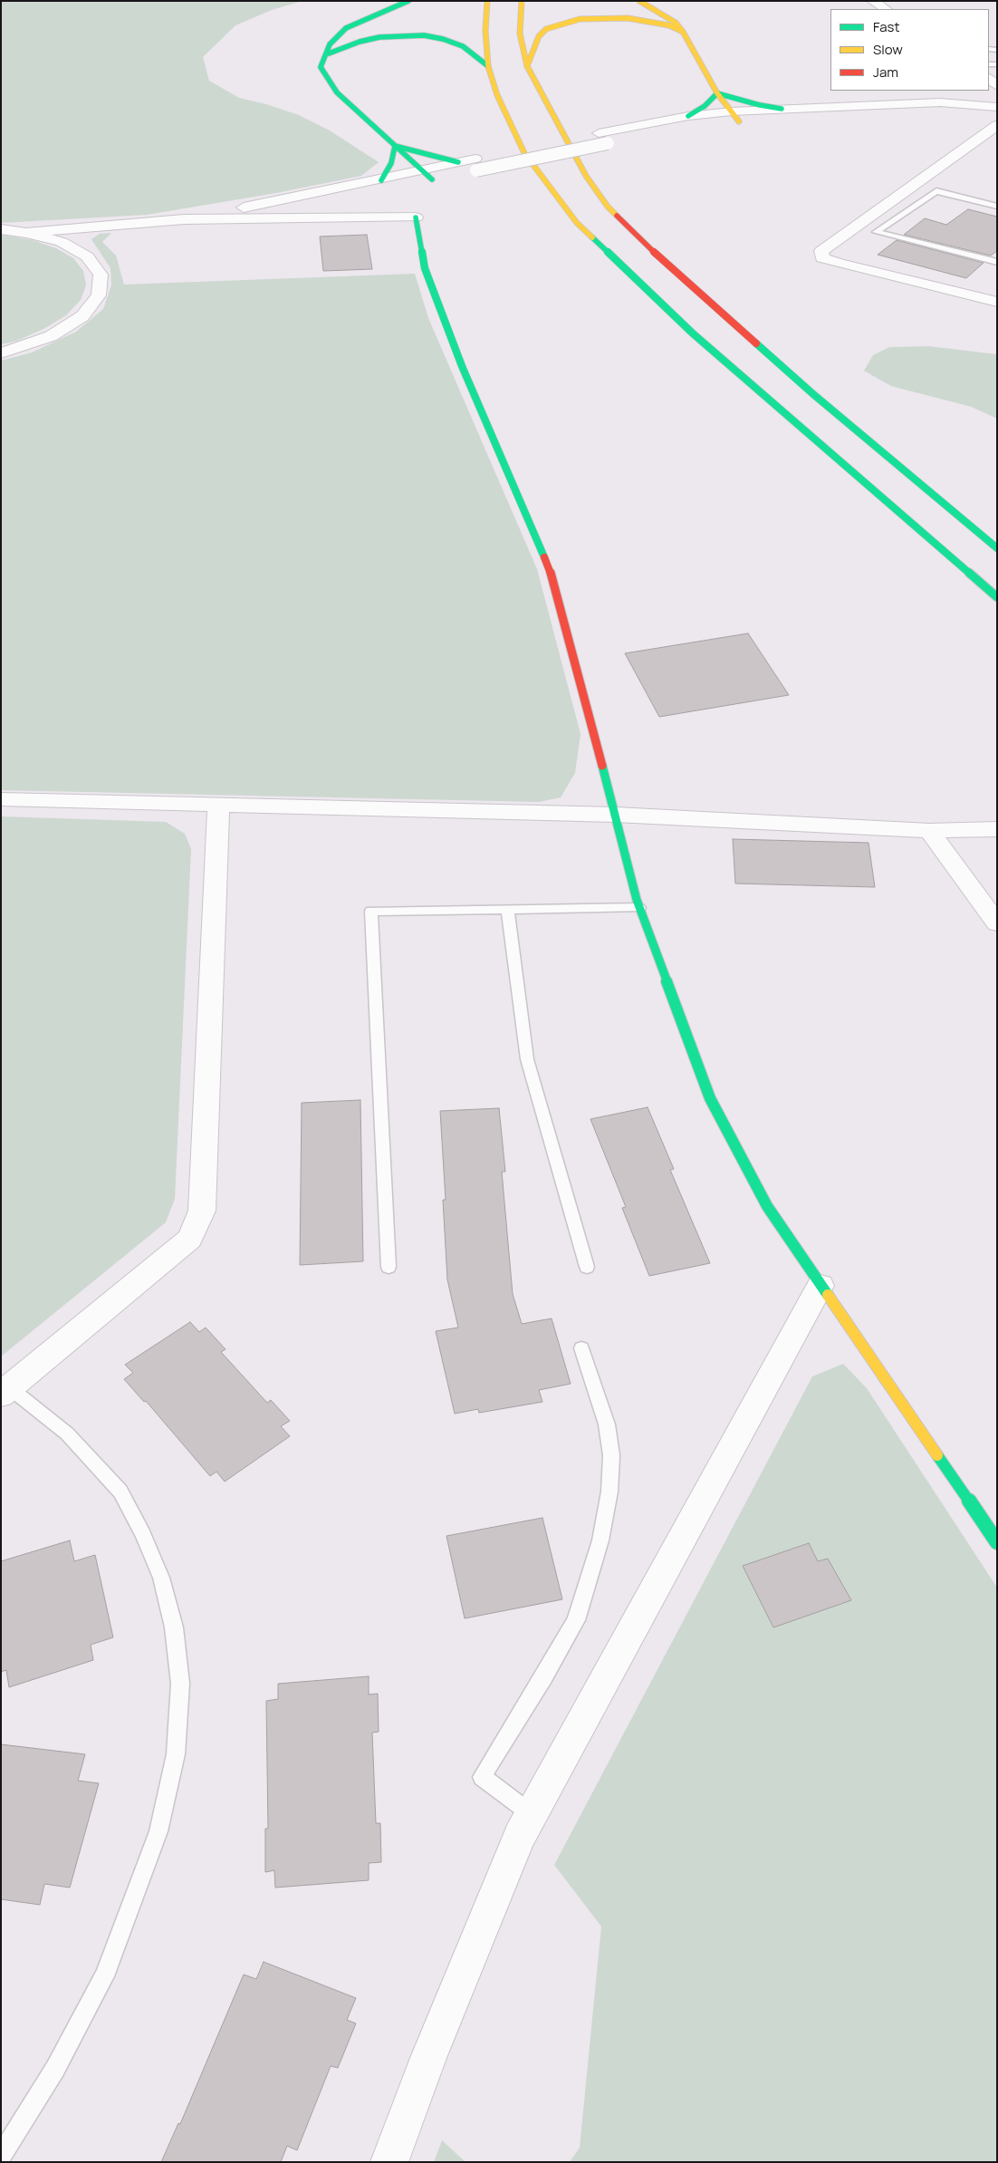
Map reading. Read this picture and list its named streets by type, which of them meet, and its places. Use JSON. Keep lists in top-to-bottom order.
{
  "legend": ["Fast", "Slow", "Jam"]
}
